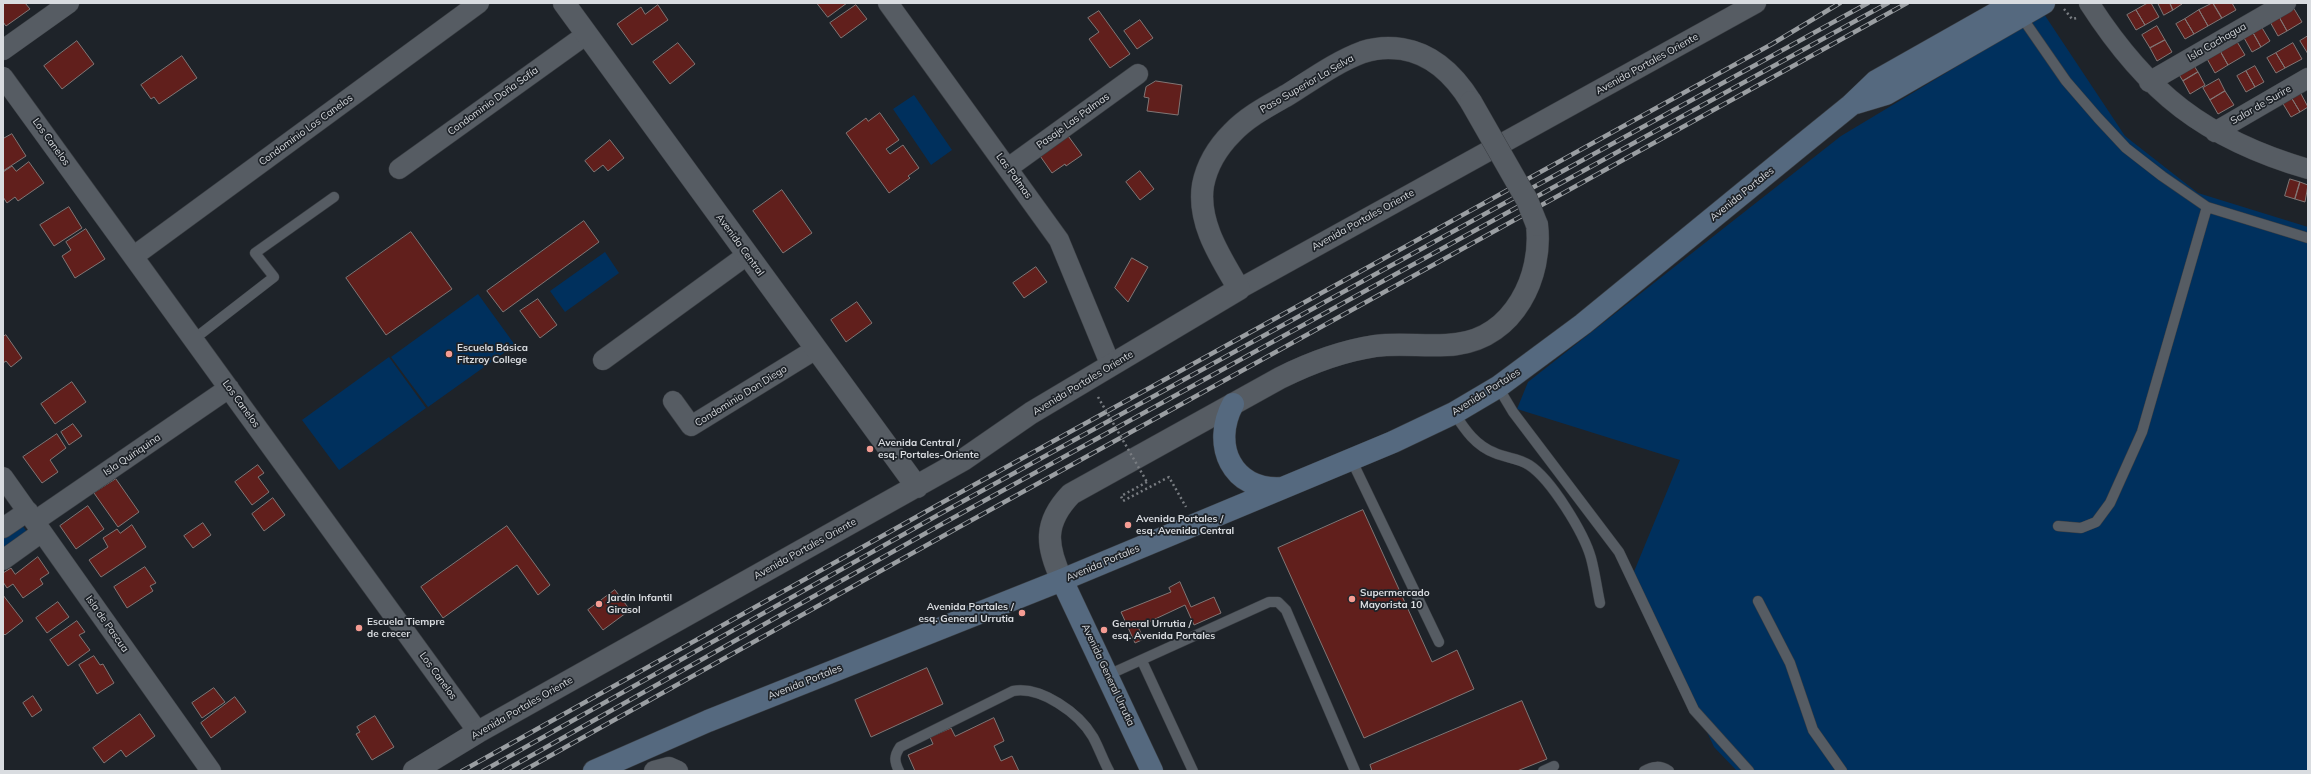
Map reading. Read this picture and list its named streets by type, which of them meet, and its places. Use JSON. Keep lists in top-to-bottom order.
{
  "streets": {
    "main road": ["Avenida Portales", "Avenida General Urrutia"],
    "street": [
      "Isla Cachagua",
      "Avenida Portales Oriente",
      "Paso Superior La Selva",
      "Condominio Doña Sofía",
      "Salar de Surire",
      "Pasaje Las Palmas",
      "Condominio Los Canelos",
      "Los Canelos",
      "Las Palmas",
      "Avenida Central",
      "Condominio Don Diego",
      "Isla Quiriquina",
      "Isla de Pascua"
    ]
  },
  "crossings": [
    ["Avenida Portales Oriente", "Paso Superior La Selva"],
    ["Avenida Portales Oriente", "Los Canelos"],
    ["Avenida Portales Oriente", "Las Palmas"],
    ["Avenida Portales Oriente", "Avenida Central"],
    ["Paso Superior La Selva", "Avenida Portales"],
    ["Condominio Doña Sofía", "Avenida Central"],
    ["Pasaje Las Palmas", "Las Palmas"],
    ["Condominio Los Canelos", "Los Canelos"],
    ["Los Canelos", "Isla Quiriquina"],
    ["Avenida Portales", "Avenida General Urrutia"],
    ["Avenida Central", "Condominio Don Diego"],
    ["Isla Quiriquina", "Isla de Pascua"]
  ],
  "places": [
    "Escuela Básica Fitzroy College",
    "Avenida Central / esq. Portales-Oriente",
    "Avenida Portales / esq. Avenida Central",
    "Supermercado Mayorista 10",
    "Jardín Infantil Girasol",
    "Avenida Portales / esq. General Urrutia",
    "Escuela Tiempre de crecer",
    "General Urrutia / esq. Avenida Portales"
  ]
}
